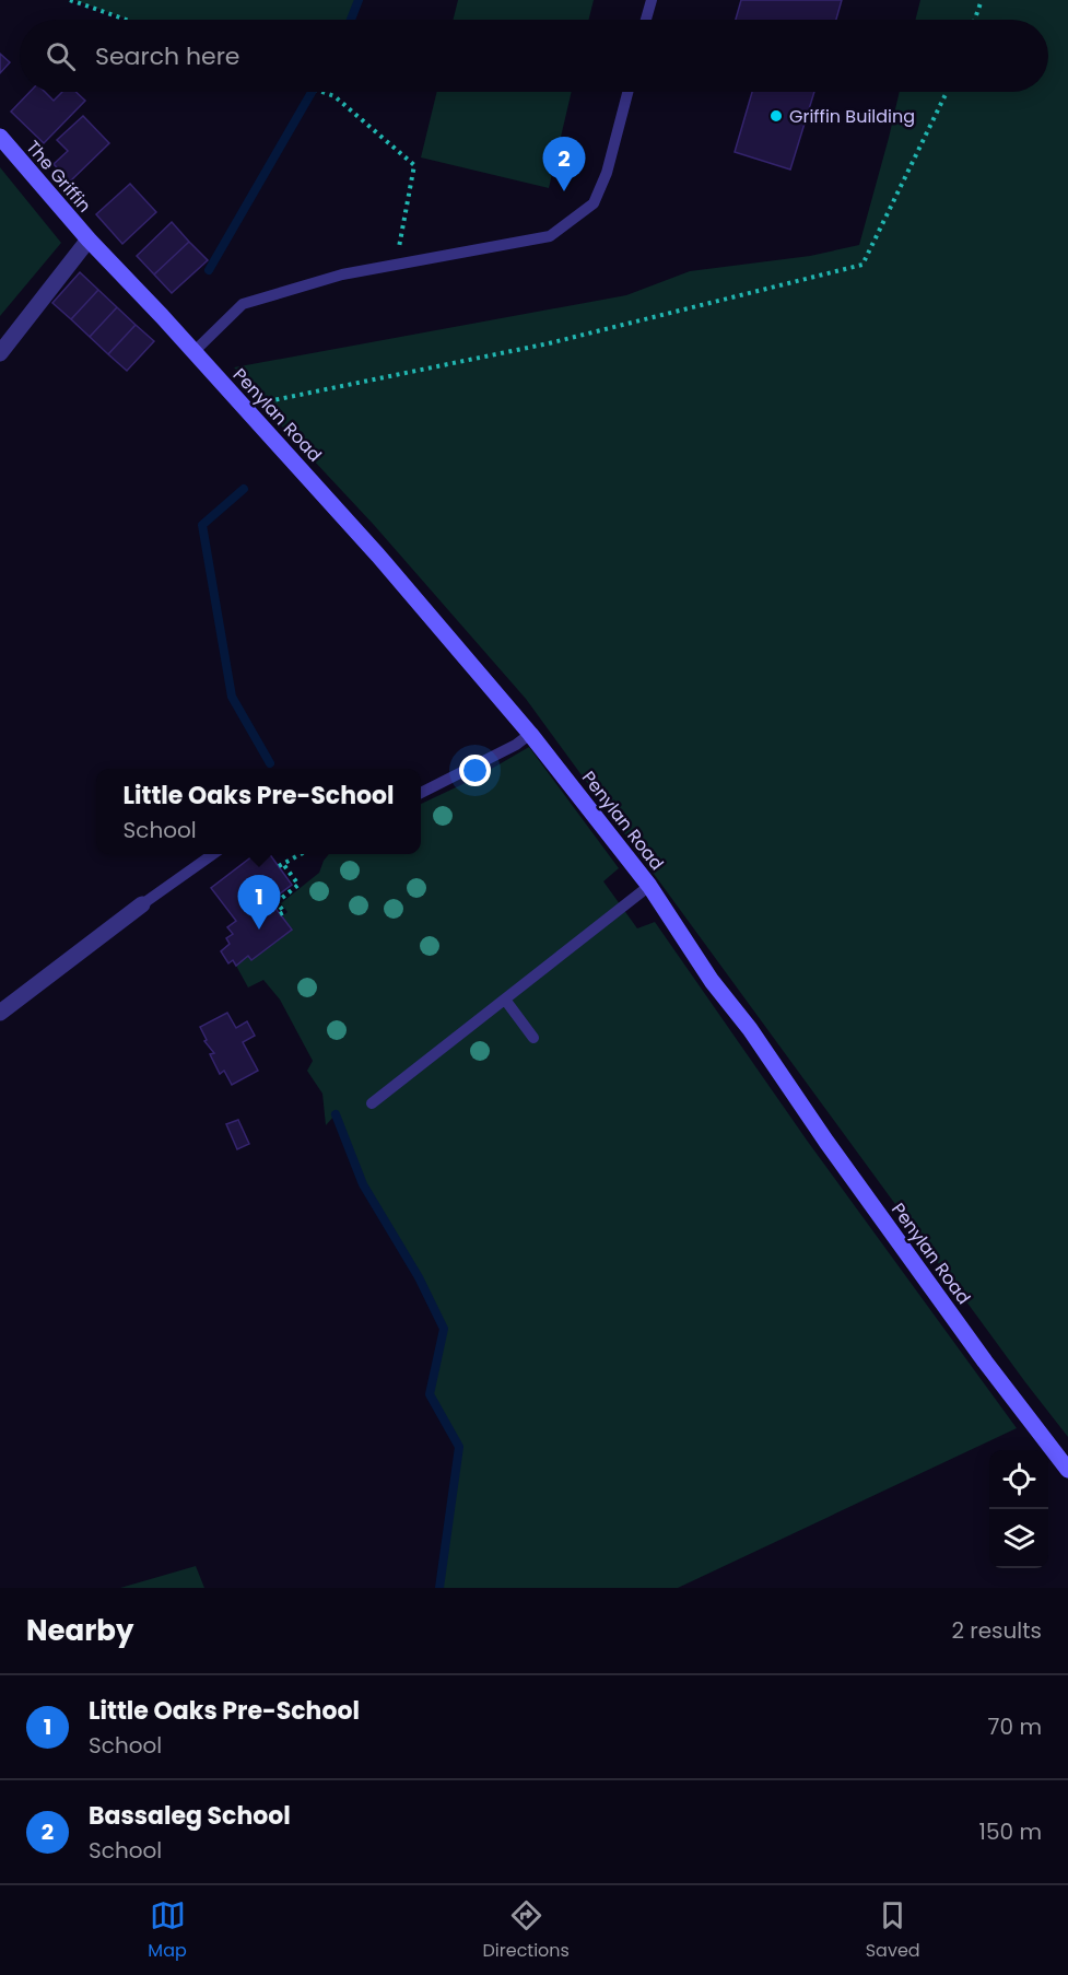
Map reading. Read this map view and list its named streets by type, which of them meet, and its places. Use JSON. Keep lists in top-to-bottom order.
{
  "streets": {
    "street": ["The Griffin", "Penylan Road"]
  },
  "crossings": [
    ["The Griffin", "Penylan Road"]
  ],
  "places": ["Griffin Building"],
  "page": {
    "search": "Search here",
    "pins": ["2", "1"],
    "popup": ["Little Oaks Pre-School", "School"],
    "heading": ["Nearby", "2 results"],
    "list": [
      {
        "mark": "1",
        "name": "Little Oaks Pre-School",
        "note": "School",
        "value": "70 m"
      },
      {
        "mark": "2",
        "name": "Bassaleg School",
        "note": "School",
        "value": "150 m"
      }
    ],
    "nav": ["Map", "Directions", "Saved"]
  }
}
